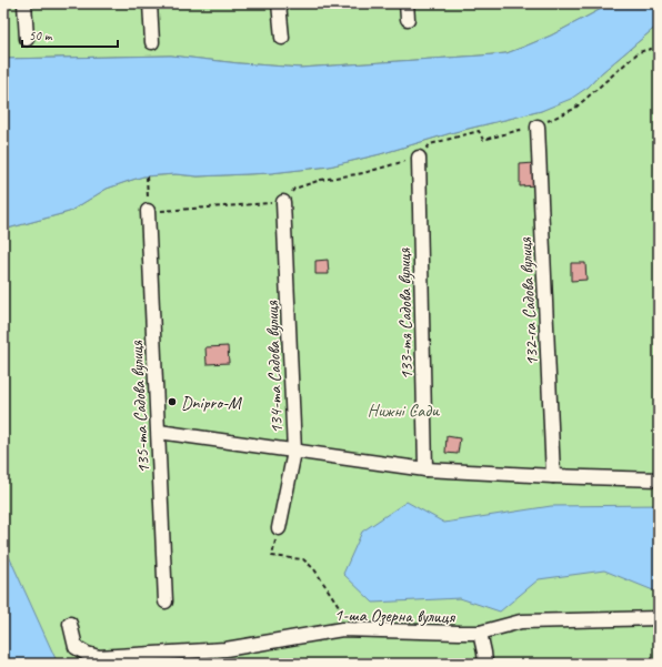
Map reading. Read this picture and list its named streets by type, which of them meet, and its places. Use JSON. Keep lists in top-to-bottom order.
{
  "streets": {
    "street": [
      "132-га Садова вулиця",
      "133-тя Садова вулиця",
      "134-та Садова вулиця",
      "135-та Садова вулиця",
      "1-ша Озерна вулиця"
    ]
  },
  "parks": ["Нижні Сади"],
  "places": ["Dnipro-M"],
  "scale_bar": "50 m"
}
